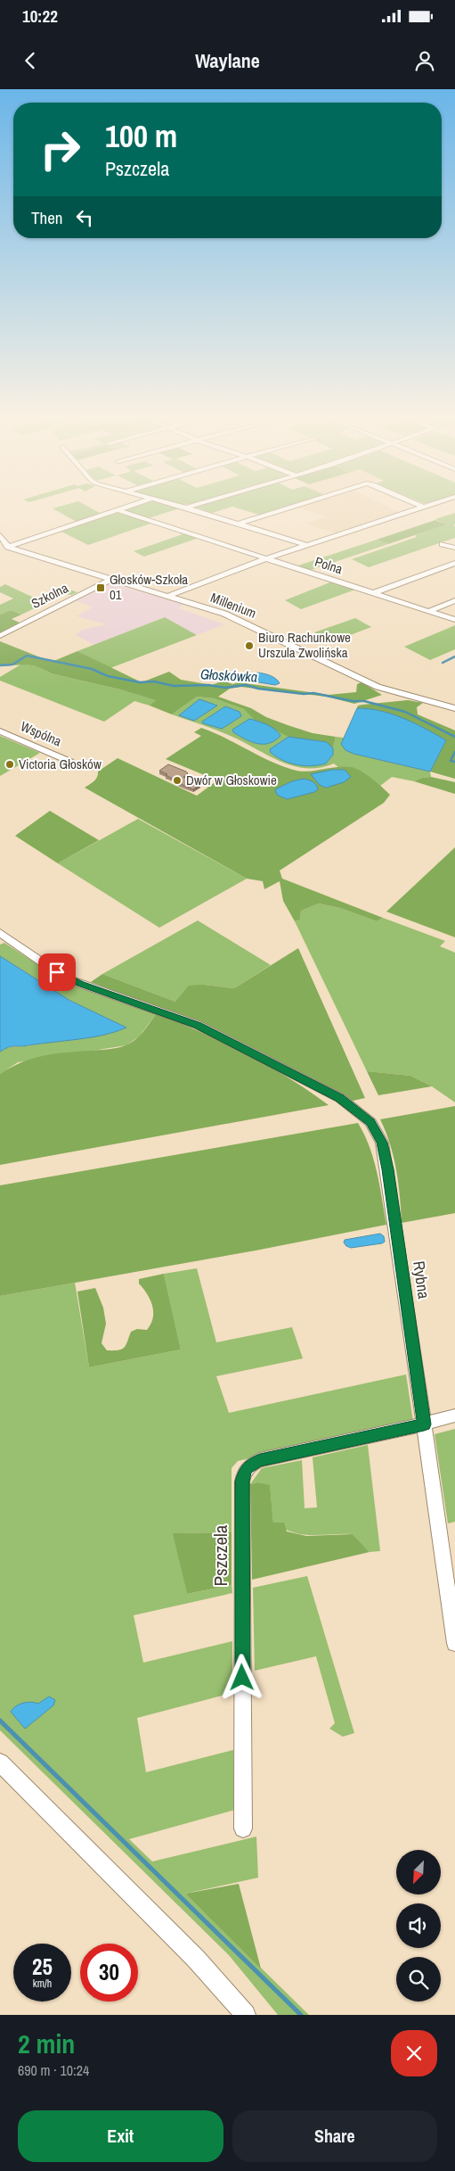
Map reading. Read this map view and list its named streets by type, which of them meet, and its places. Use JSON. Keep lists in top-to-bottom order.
{
  "streets": {
    "street": [
      "Polna",
      "Szkolna",
      "Millenium",
      "Wspólna",
      "Rybna",
      "Pszczela"
    ]
  },
  "crossings": [
    ["Szkolna", "Millenium"],
    ["Rybna", "Pszczela"]
  ],
  "water": ["Głoskówka"],
  "places": {
    "transit": ["Głosków-Szkoła 01"],
    "other": ["Biuro Rachunkowe Urszula Zwolińska", "Victoria Głosków", "Dwór w Głoskowie"]
  },
  "north": "bottom left",
  "page": {
    "status": "10:22",
    "header": "Waylane",
    "turn": ["100 m", "Pszczela"],
    "then": "Then",
    "speed": "25 km/h",
    "limit": "30",
    "heading": ["2 min", "690 m · 10:24"],
    "buttons": ["Exit", "Share"]
  }
}
